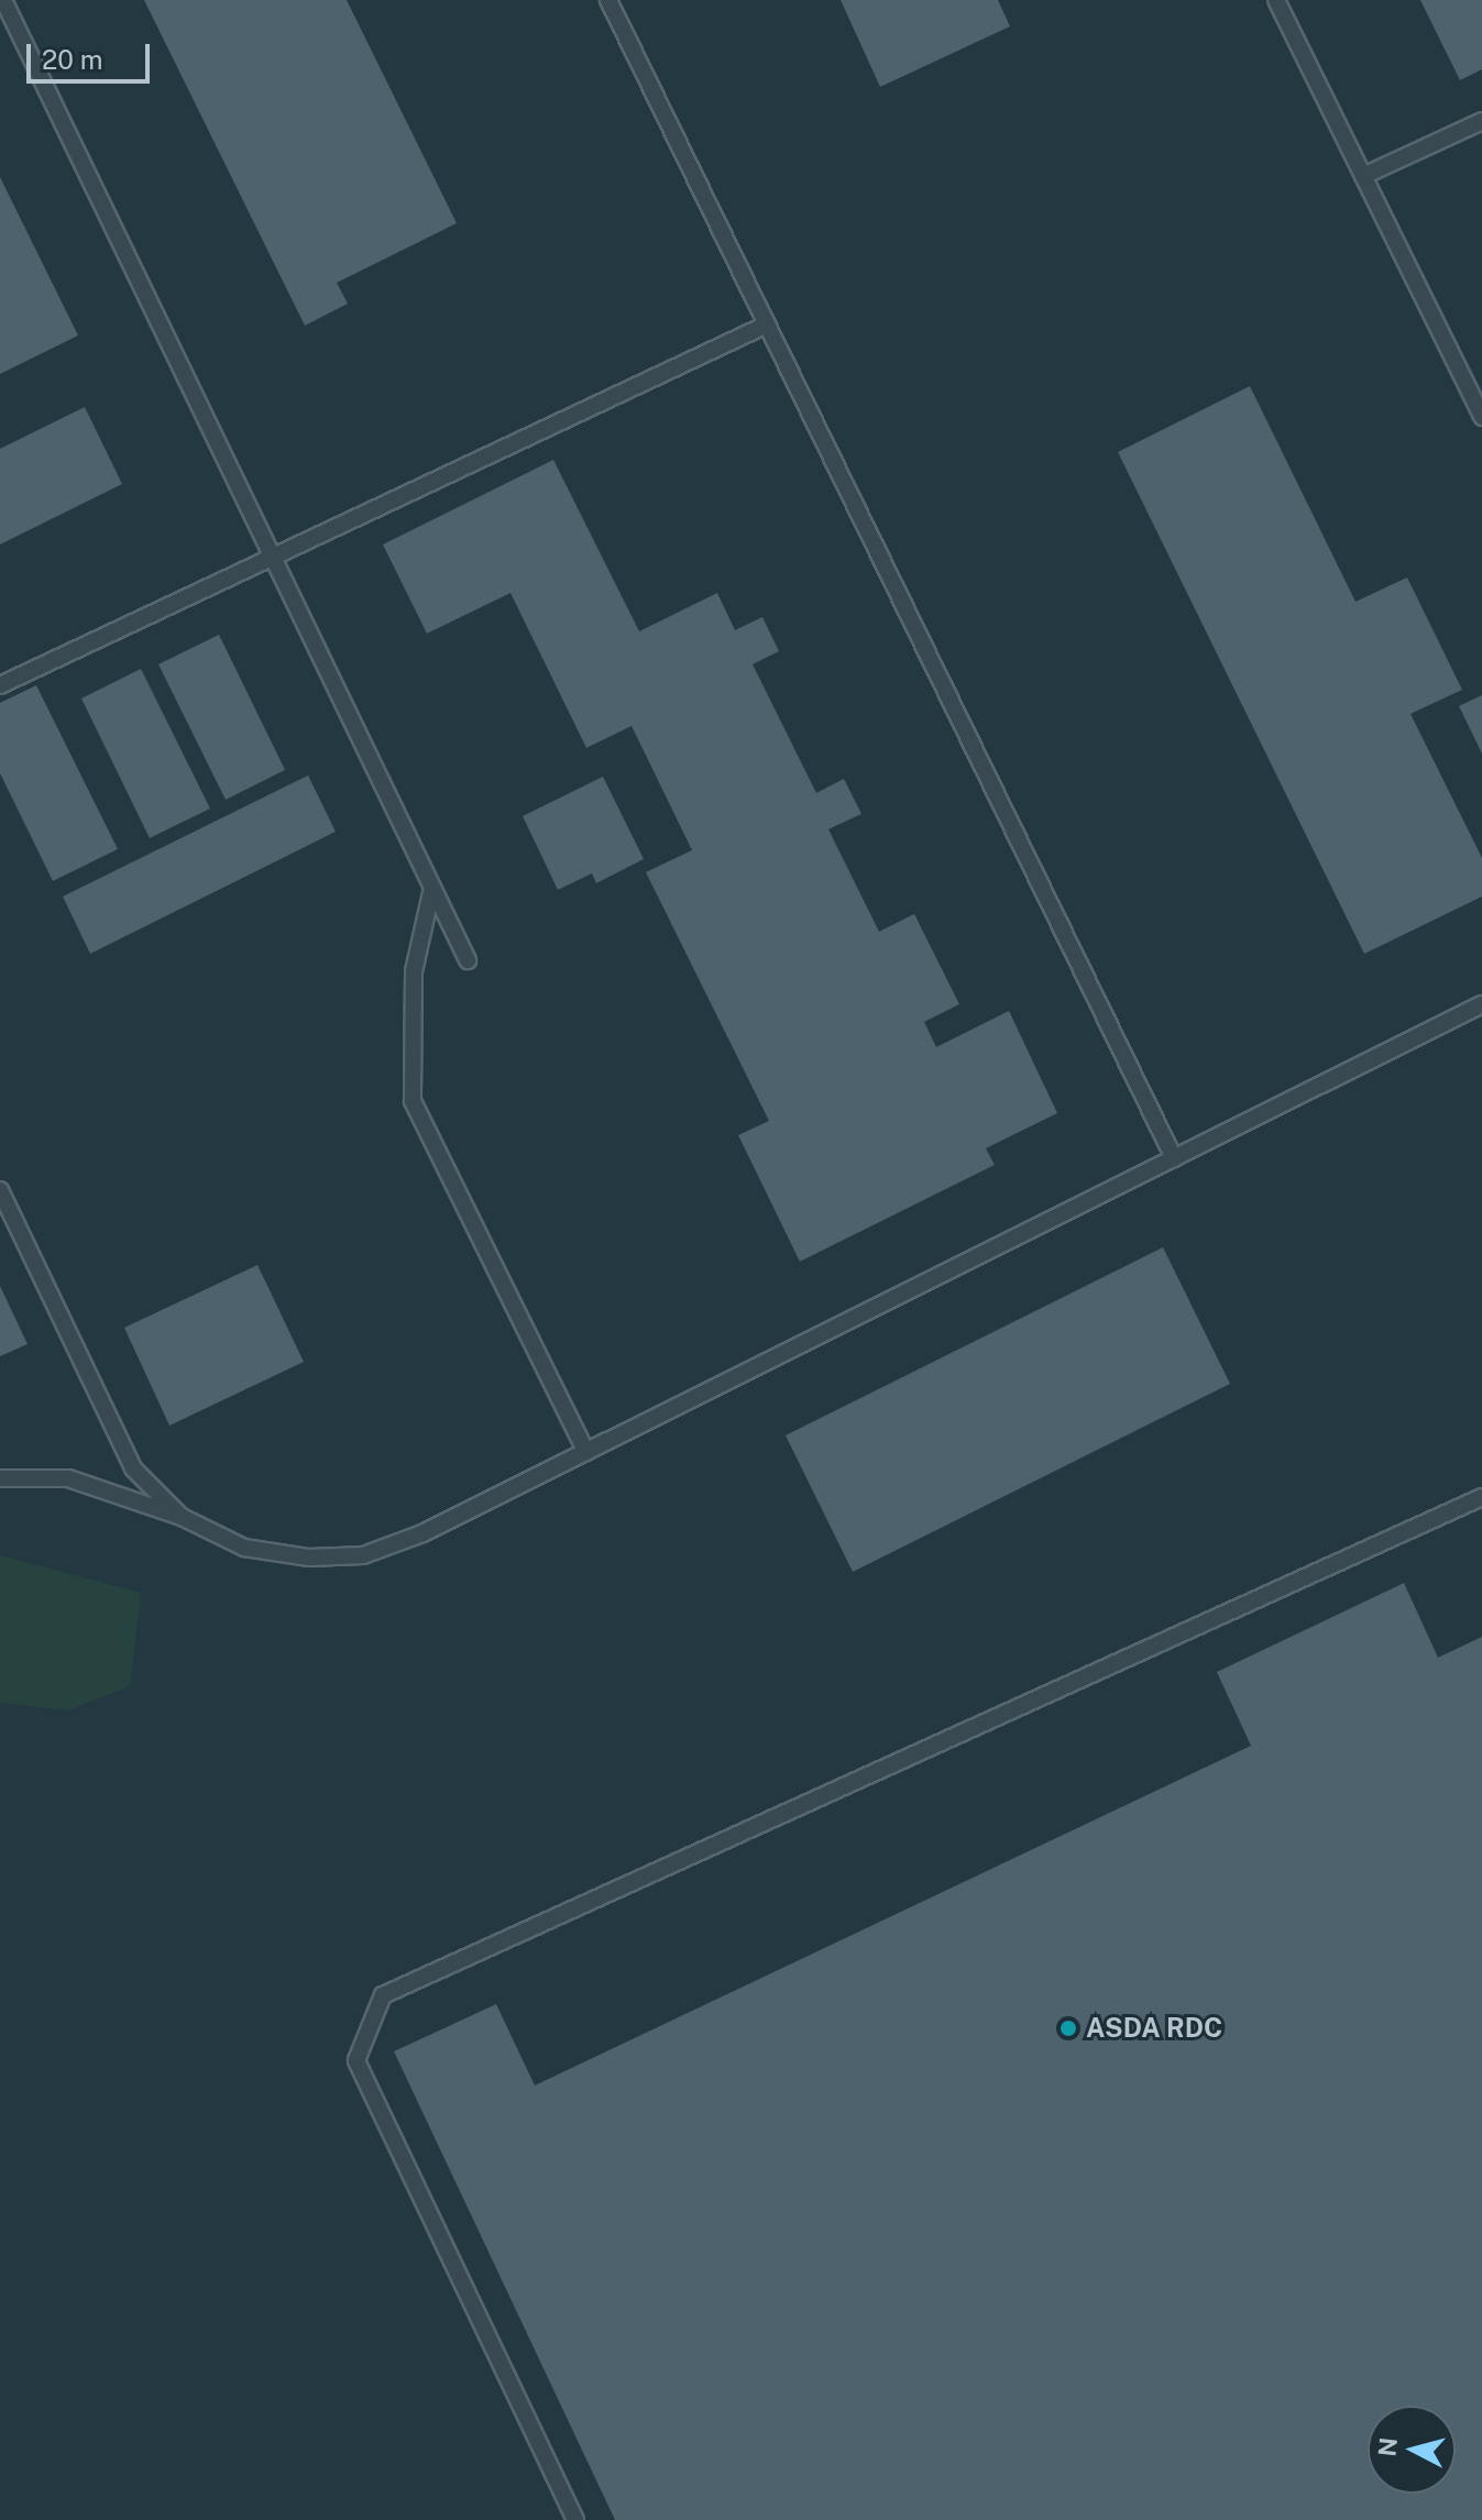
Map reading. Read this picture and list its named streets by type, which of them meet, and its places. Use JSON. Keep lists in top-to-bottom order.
{
  "places": ["ASDA RDC"],
  "scale_bar": "20 m",
  "north": "left"
}
